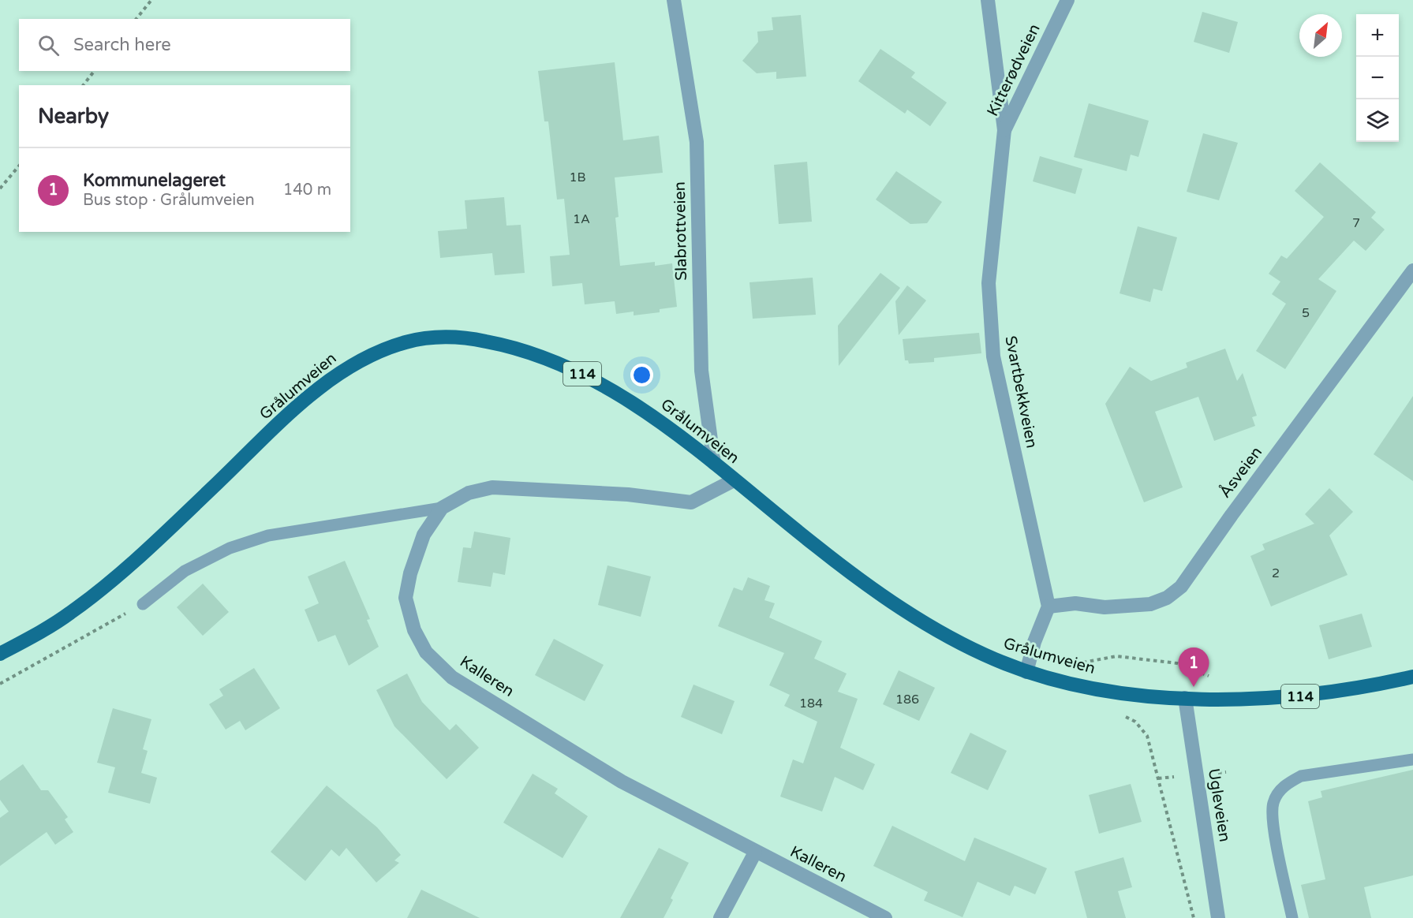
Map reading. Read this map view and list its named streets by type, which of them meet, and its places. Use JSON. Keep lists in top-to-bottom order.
{
  "streets": {
    "main road": ["114", "Grålumveien"],
    "street": [
      "Kitterødveien",
      "Slabrottveien",
      "Svartbekkveien",
      "Åsveien",
      "Kalleren",
      "Ugleveien"
    ]
  },
  "crossings": [
    ["Kitterødveien", "Svartbekkveien"],
    ["Slabrottveien", "Grålumveien"],
    ["Grålumveien", "Kalleren"],
    ["Grålumveien", "Ugleveien"],
    ["Svartbekkveien", "Åsveien"]
  ],
  "house_numbers": [
    "1B",
    "1A",
    "7",
    "5",
    "2",
    "186",
    "184"
  ],
  "north": "top right",
  "page": {
    "map_buttons": ["+", "−"],
    "search": "Search here",
    "heading": "Nearby",
    "list": [
      {
        "mark": "1",
        "name": "Kommunelageret",
        "note": "Bus stop · Grålumveien",
        "value": "140 m"
      }
    ],
    "pins": "1"
  }
}
